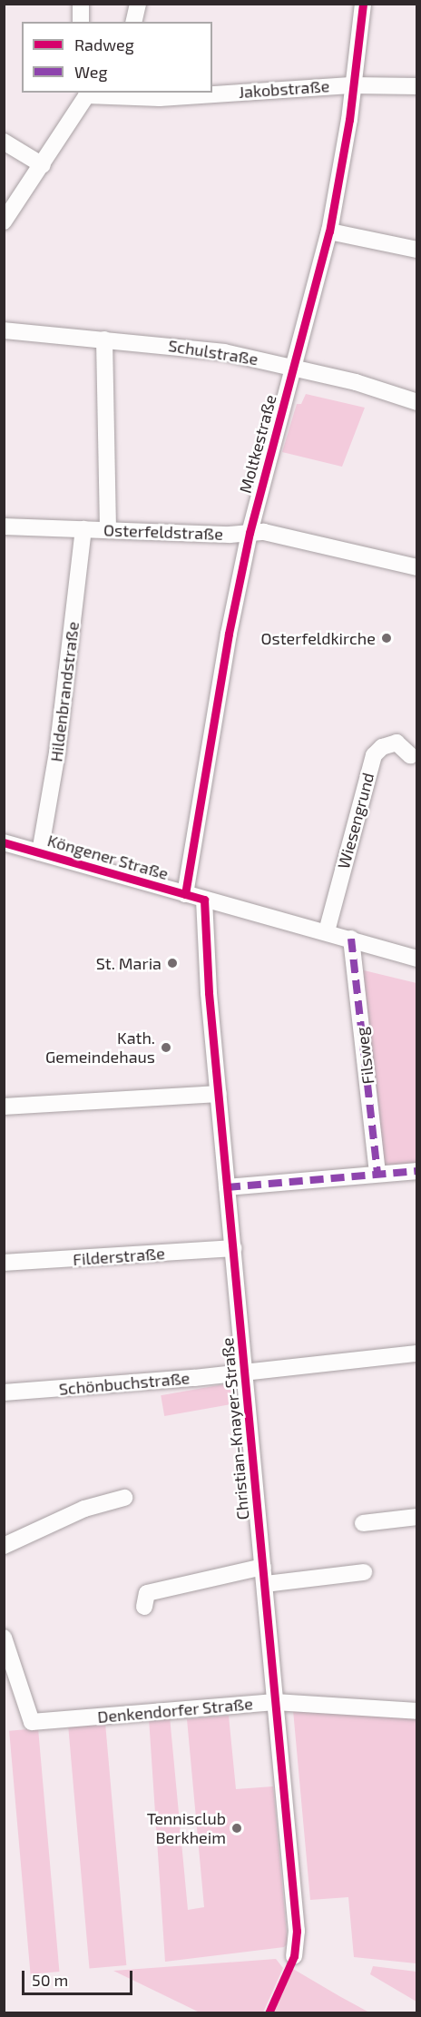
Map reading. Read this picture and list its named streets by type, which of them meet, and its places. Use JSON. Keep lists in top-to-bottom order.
{
  "streets": {
    "street": [
      "Jakobstraße",
      "Schulstraße",
      "Moltkestraße",
      "Osterfeldstraße",
      "Hildenbrandstraße",
      "Wiesengrund",
      "Köngener Straße",
      "Filsweg",
      "Filderstraße",
      "Schönbuchstraße",
      "Christian-Knayer-Straße",
      "Denkendorfer Straße"
    ]
  },
  "crossings": [
    ["Jakobstraße", "Moltkestraße"],
    ["Schulstraße", "Moltkestraße"],
    ["Moltkestraße", "Osterfeldstraße"],
    ["Moltkestraße", "Köngener Straße"],
    ["Osterfeldstraße", "Hildenbrandstraße"],
    ["Hildenbrandstraße", "Köngener Straße"],
    ["Wiesengrund", "Köngener Straße"],
    ["Köngener Straße", "Filsweg"],
    ["Köngener Straße", "Christian-Knayer-Straße"],
    ["Filderstraße", "Christian-Knayer-Straße"],
    ["Schönbuchstraße", "Christian-Knayer-Straße"],
    ["Christian-Knayer-Straße", "Denkendorfer Straße"]
  ],
  "places": [
    "Osterfeldkirche",
    "St. Maria",
    "Kath. Gemeindehaus",
    "Tennisclub Berkheim"
  ],
  "legend": ["Radweg", "Weg"],
  "scale_bar": "50 m"
}
